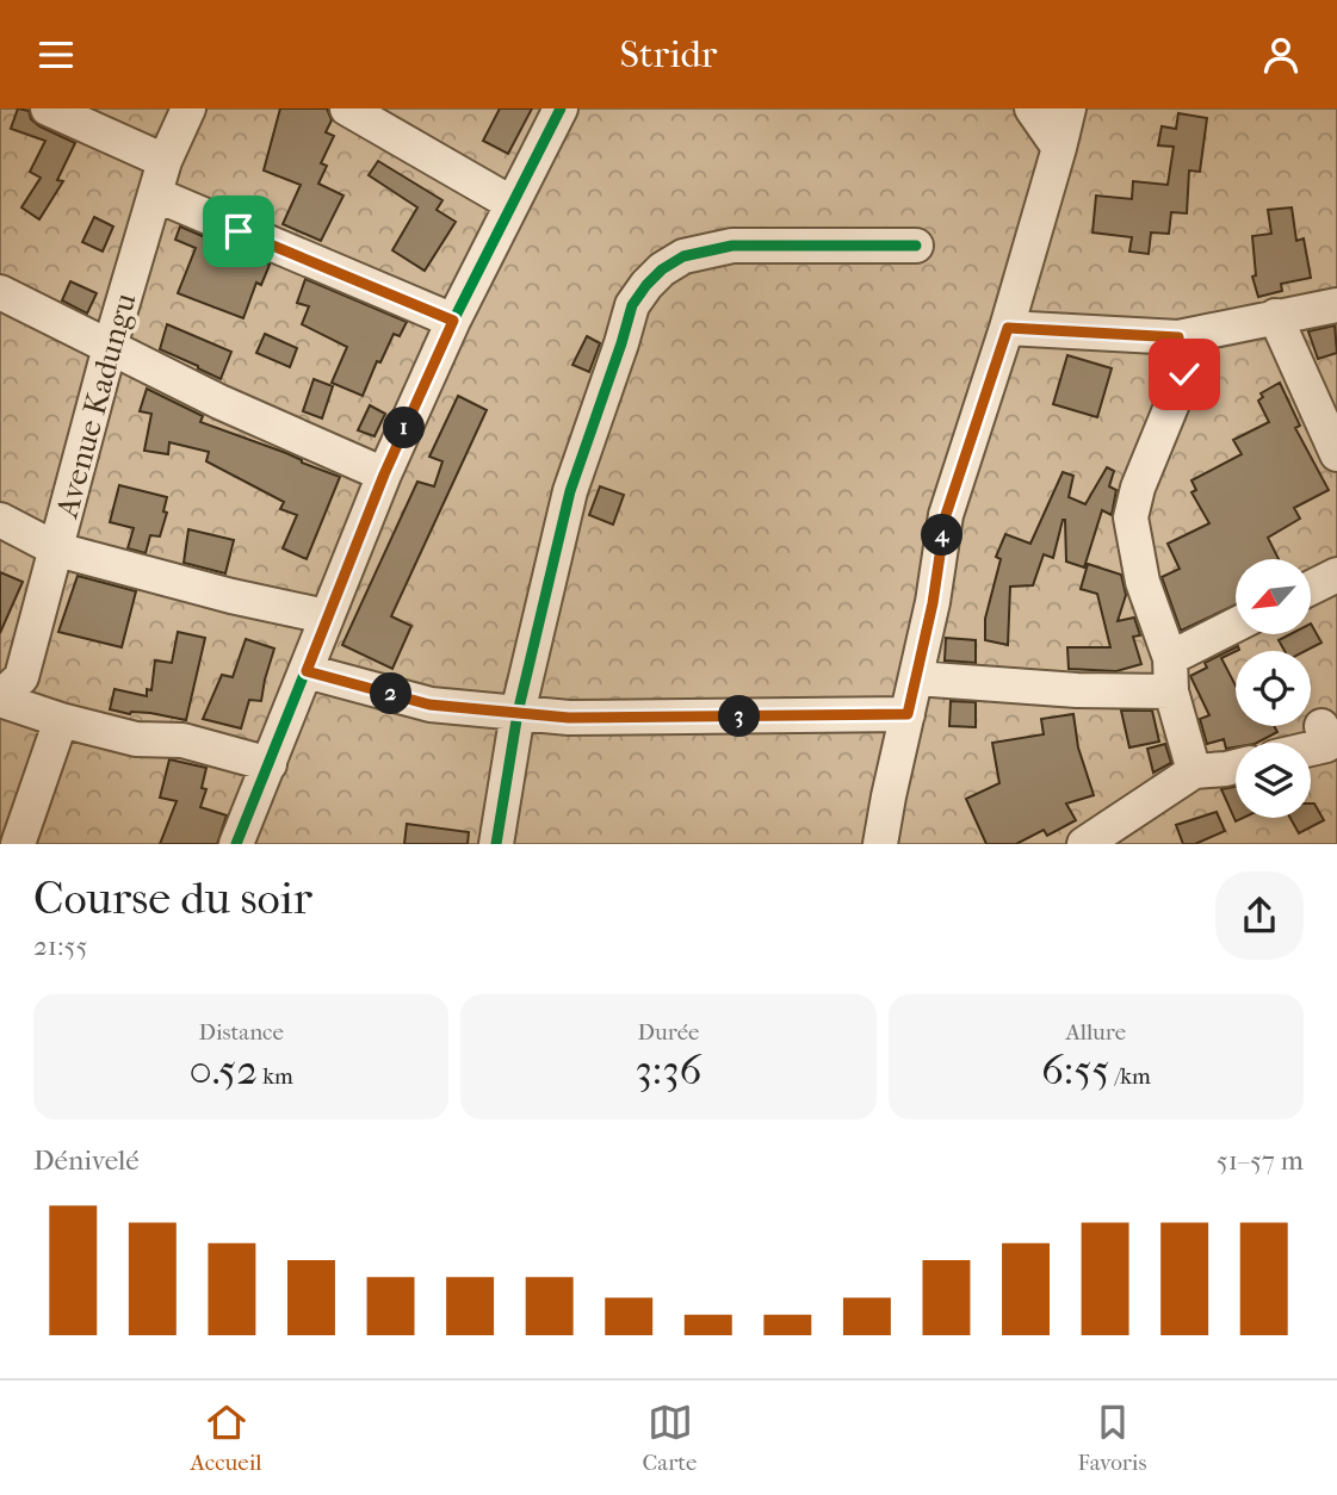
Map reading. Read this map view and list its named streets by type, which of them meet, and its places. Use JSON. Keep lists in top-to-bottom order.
{
  "streets": {
    "street": ["Avenue Kadungu"]
  },
  "north": "bottom left",
  "page": {
    "header": "Stridr",
    "pins": [
      "1",
      "4",
      "2",
      "3"
    ],
    "heading": ["Course du soir", "21:55"],
    "stats": [
      ["Distance", "0.52 km"],
      ["Durée", "3:36"],
      ["Allure", "6:55 /km"]
    ],
    "chart": ["Dénivelé", "51–57 m"],
    "tabs": ["Accueil", "Carte", "Favoris"]
  }
}
